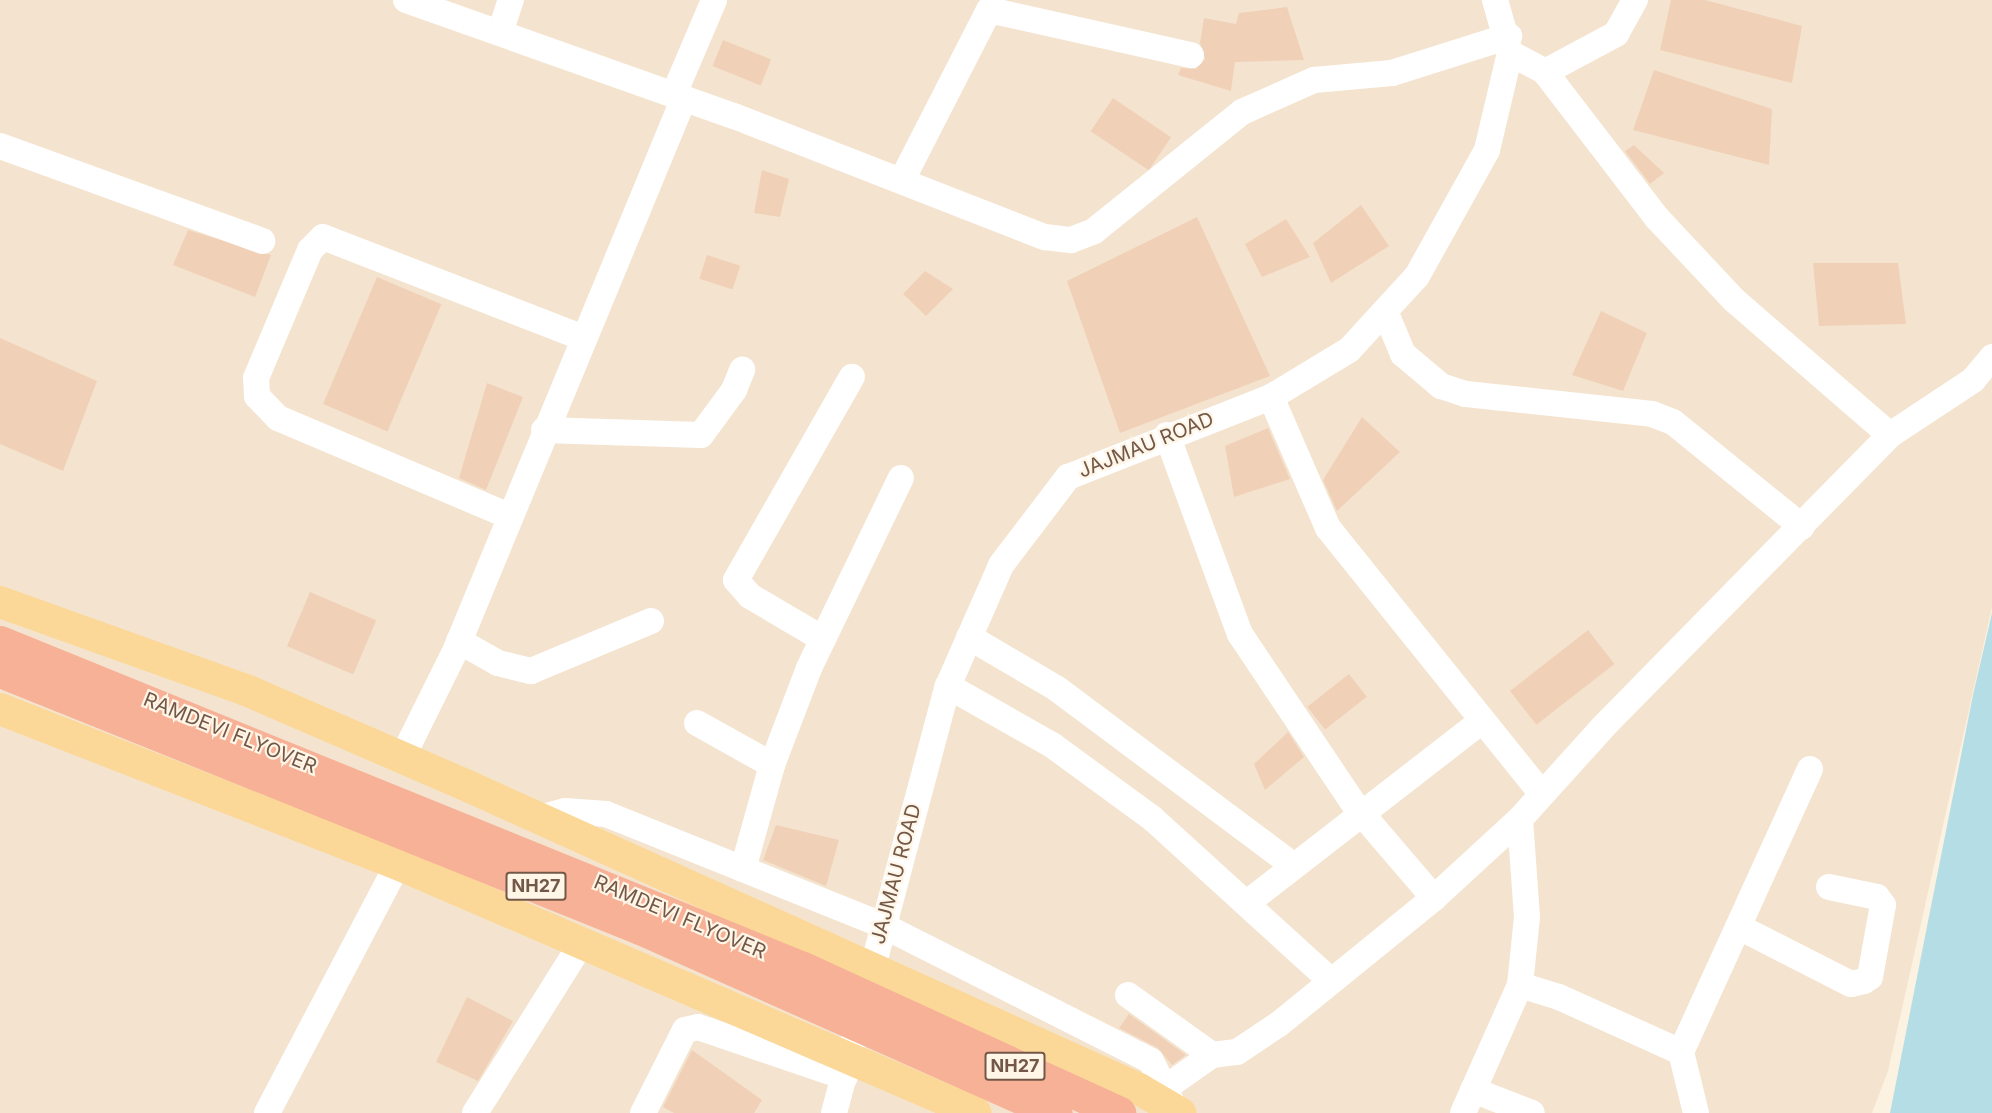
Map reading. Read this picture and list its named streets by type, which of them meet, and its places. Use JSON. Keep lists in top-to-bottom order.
{
  "streets": {
    "highway": ["RAMDEVI FLYOVER", "NH27"],
    "street": ["JAJMAU ROAD"]
  }
}
